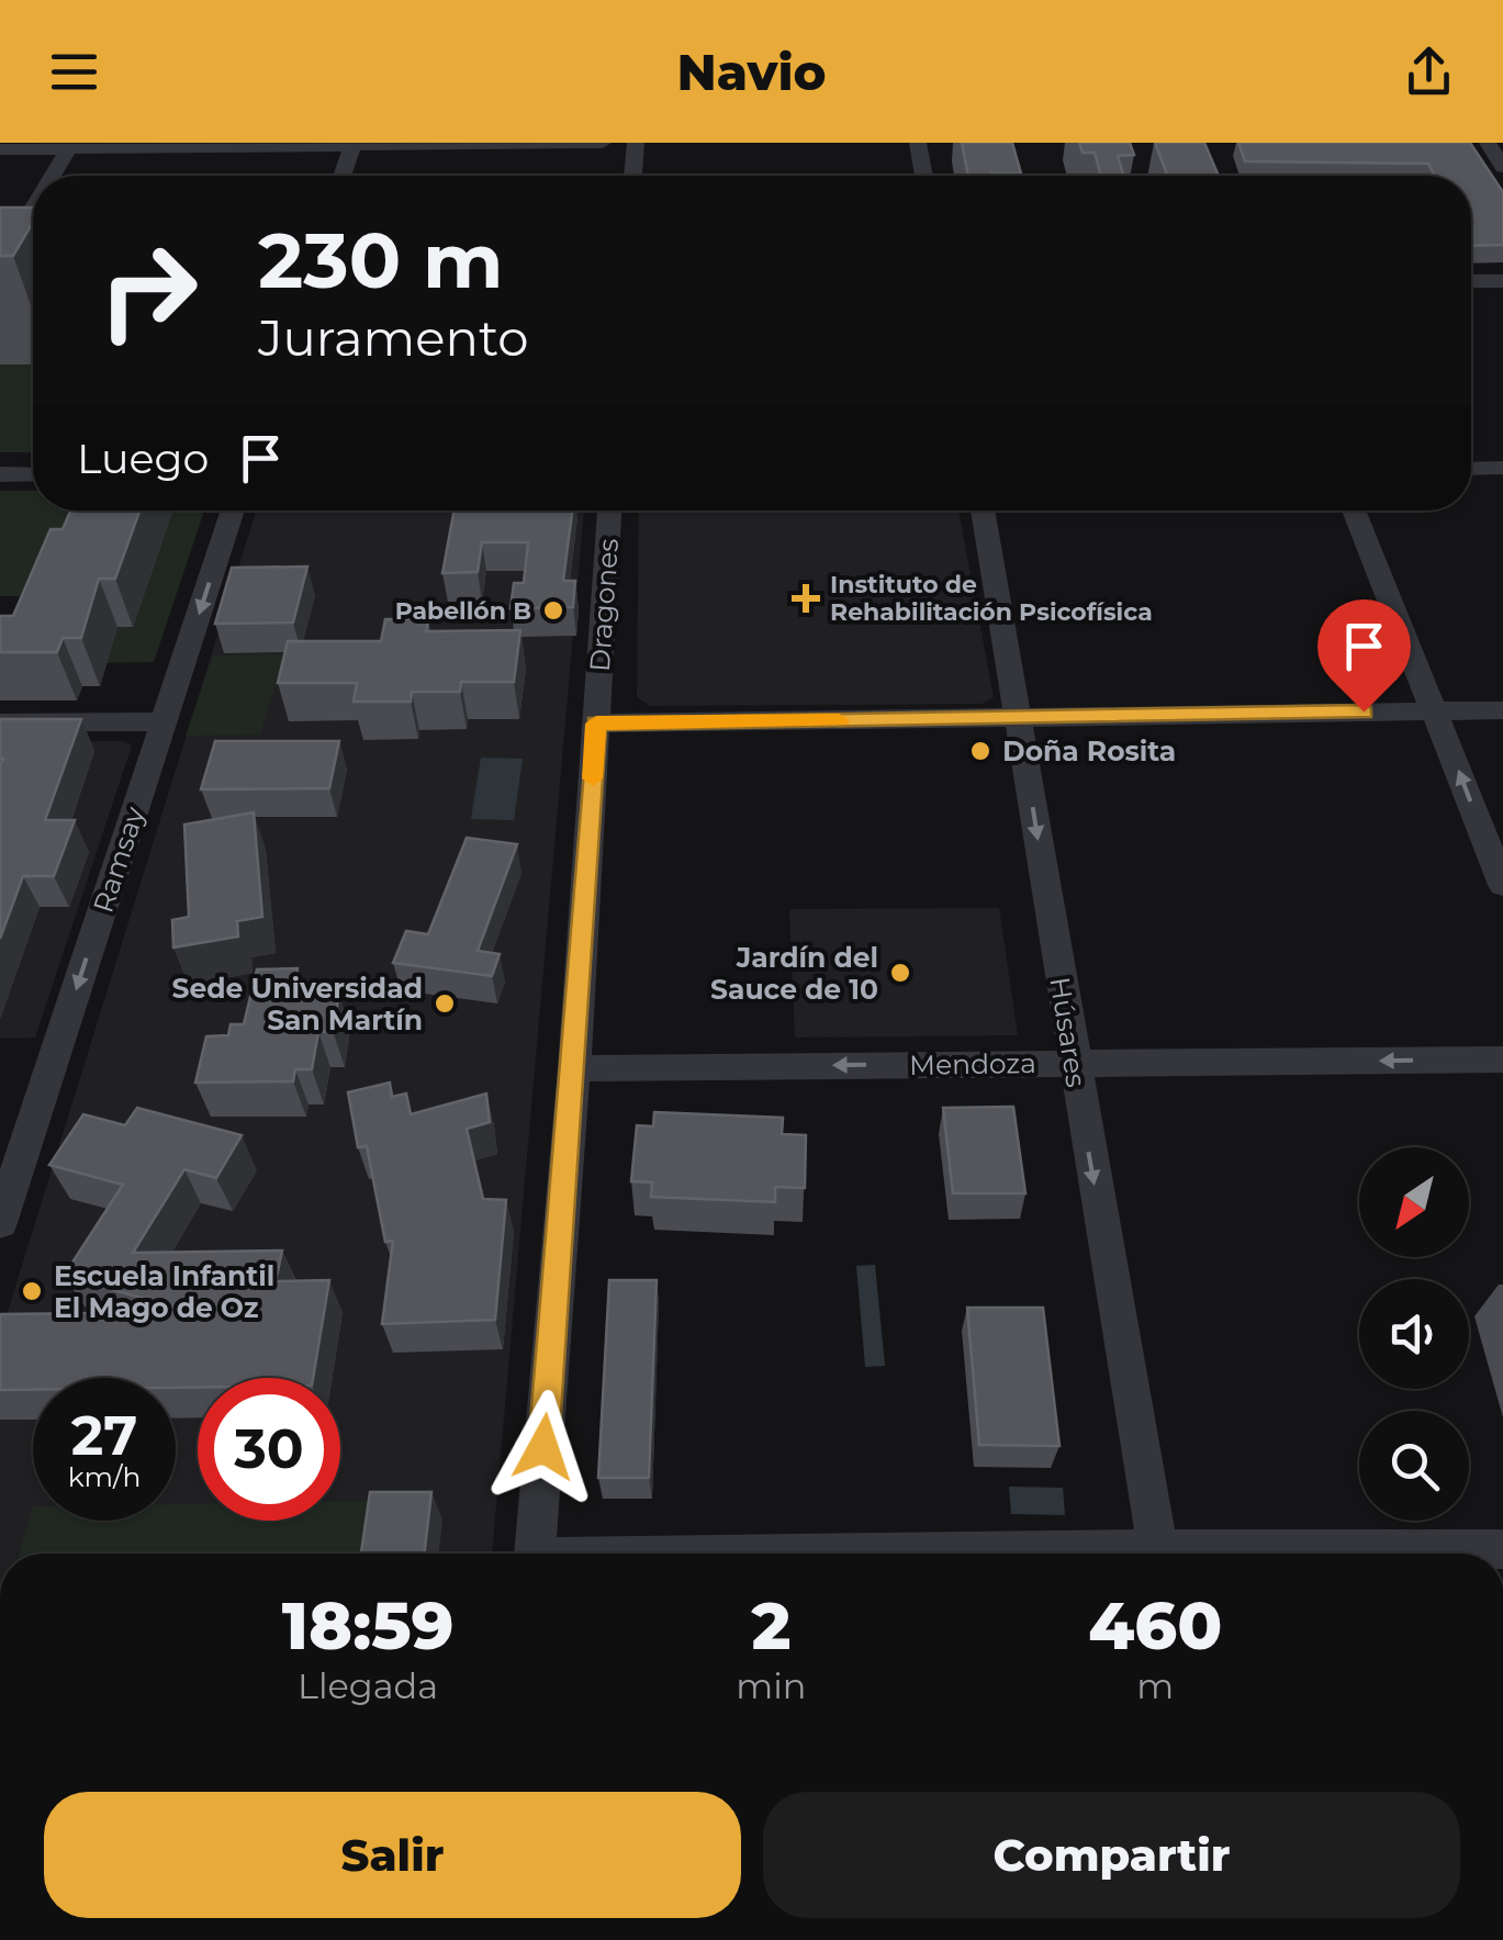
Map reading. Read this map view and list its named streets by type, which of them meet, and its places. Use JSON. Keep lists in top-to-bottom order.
{
  "streets": {
    "street": [
      "Dragones",
      "Ramsay",
      "Húsares",
      "Mendoza"
    ]
  },
  "crossings": [
    ["Dragones", "Mendoza"],
    ["Húsares", "Mendoza"]
  ],
  "one_way": ["Ramsay", "Húsares", "Mendoza"],
  "places": {
    "health": ["Instituto de Rehabilitación Psicofísica"],
    "other": [
      "Pabellón B",
      "Doña Rosita",
      "Jardín del Sauce de 10",
      "Sede Universidad San Martín",
      "Escuela Infantil El Mago de Oz"
    ]
  },
  "north": "bottom left",
  "page": {
    "header": "Navio",
    "turn": ["230 m", "Juramento"],
    "then": "Luego",
    "speed": "27 km/h",
    "limit": "30",
    "eta": [
      "18:59",
      "Llegada",
      "2",
      "min",
      "460",
      "m"
    ],
    "buttons": ["Salir", "Compartir"]
  }
}
